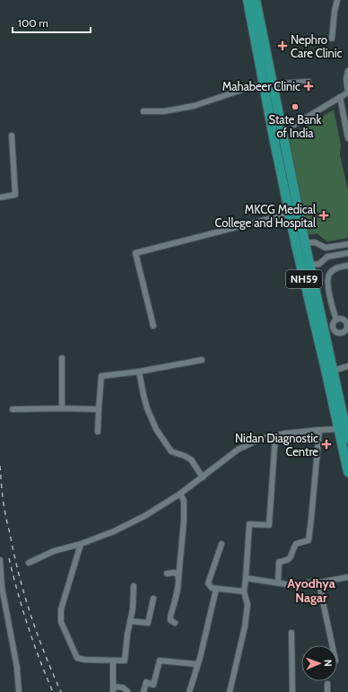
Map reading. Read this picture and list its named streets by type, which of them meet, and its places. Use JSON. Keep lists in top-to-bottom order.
{
  "streets": {
    "highway": ["NH59"]
  },
  "districts": ["Ayodhya Nagar"],
  "places": {
    "health": [
      "Nephro Care Clinic",
      "Mahabeer Clinic",
      "MKCG Medical College and Hospital",
      "Nidan Diagnostic Centre"
    ],
    "other": ["State Bank of India"]
  },
  "scale_bar": "100 m",
  "north": "right"
}
